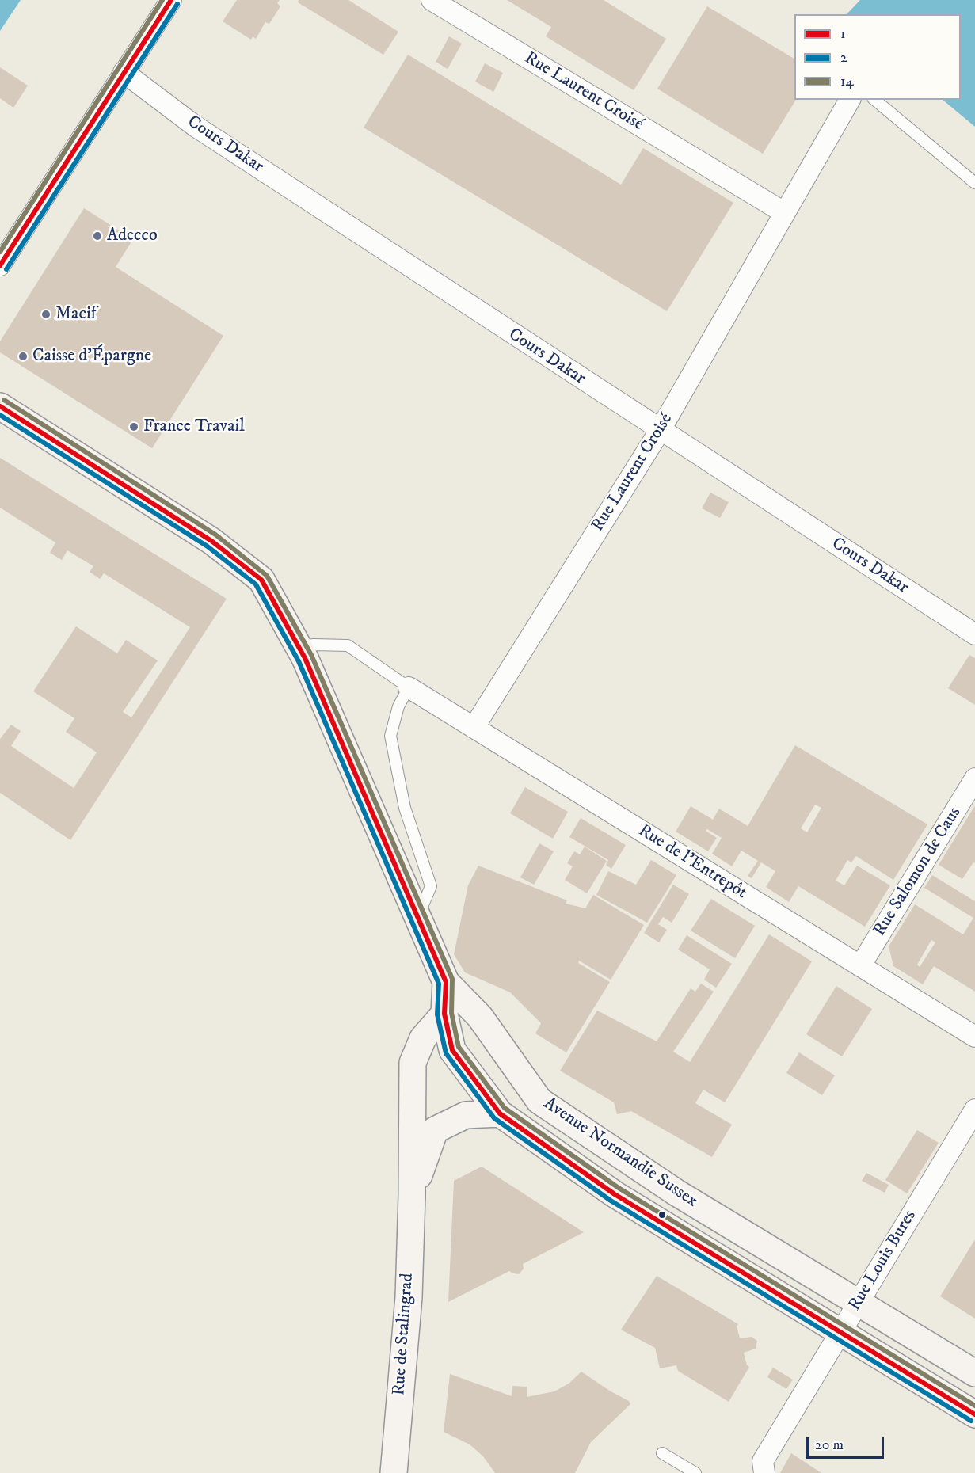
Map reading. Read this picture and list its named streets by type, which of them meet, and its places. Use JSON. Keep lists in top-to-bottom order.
{
  "streets": {
    "main road": ["Avenue Normandie Sussex", "Rue de Stalingrad"],
    "street": [
      "Rue Laurent Croisé",
      "Cours Dakar",
      "Rue de l'Entrepôt",
      "Rue Salomon de Caus",
      "Rue Louis Bures"
    ]
  },
  "crossings": [
    ["Rue Laurent Croisé", "Cours Dakar"],
    ["Rue Laurent Croisé", "Rue de l'Entrepôt"],
    ["Rue de l'Entrepôt", "Rue Salomon de Caus"],
    ["Avenue Normandie Sussex", "Rue Louis Bures"],
    ["Avenue Normandie Sussex", "Rue de Stalingrad"]
  ],
  "places": [
    "Adecco",
    "Macif",
    "Caisse d'Épargne",
    "France Travail"
  ],
  "lines": ["transit line 1", "transit line 14", "transit line 2"],
  "legend": ["1", "2", "14"],
  "scale_bar": "20 m"
}
